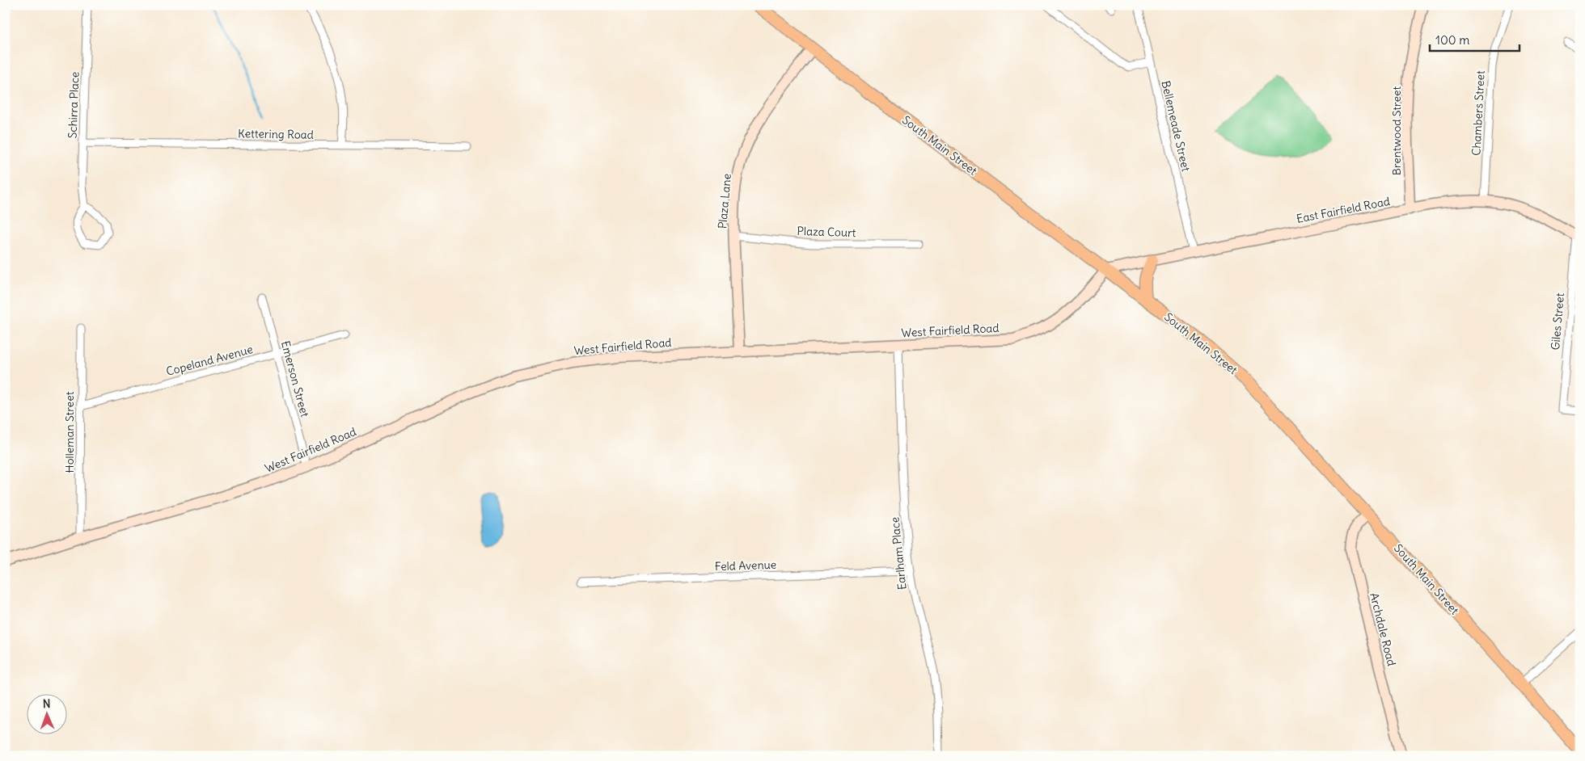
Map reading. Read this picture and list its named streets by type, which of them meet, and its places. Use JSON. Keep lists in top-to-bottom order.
{
  "streets": {
    "main road": [
      "Brentwood Street",
      "South Main Street",
      "Plaza Lane",
      "East Fairfield Road",
      "West Fairfield Road",
      "Archdale Road"
    ],
    "street": [
      "Schirra Place",
      "Chambers Street",
      "Bellemeade Street",
      "Kettering Road",
      "Plaza Court",
      "Giles Street",
      "Copeland Avenue",
      "Emerson Street",
      "Holleman Street",
      "Earlham Place",
      "Feld Avenue"
    ]
  },
  "crossings": [
    ["Schirra Place", "Kettering Road"],
    ["Chambers Street", "East Fairfield Road"],
    ["Bellemeade Street", "East Fairfield Road"],
    ["Brentwood Street", "East Fairfield Road"],
    ["South Main Street", "Plaza Lane"],
    ["South Main Street", "East Fairfield Road"],
    ["South Main Street", "West Fairfield Road"],
    ["South Main Street", "Archdale Road"],
    ["Plaza Lane", "Plaza Court"],
    ["Plaza Lane", "West Fairfield Road"],
    ["East Fairfield Road", "Giles Street"],
    ["East Fairfield Road", "West Fairfield Road"],
    ["West Fairfield Road", "Emerson Street"],
    ["West Fairfield Road", "Holleman Street"],
    ["West Fairfield Road", "Earlham Place"],
    ["Copeland Avenue", "Emerson Street"],
    ["Copeland Avenue", "Holleman Street"],
    ["Earlham Place", "Feld Avenue"]
  ],
  "scale_bar": "100 m",
  "north": "top"
}
